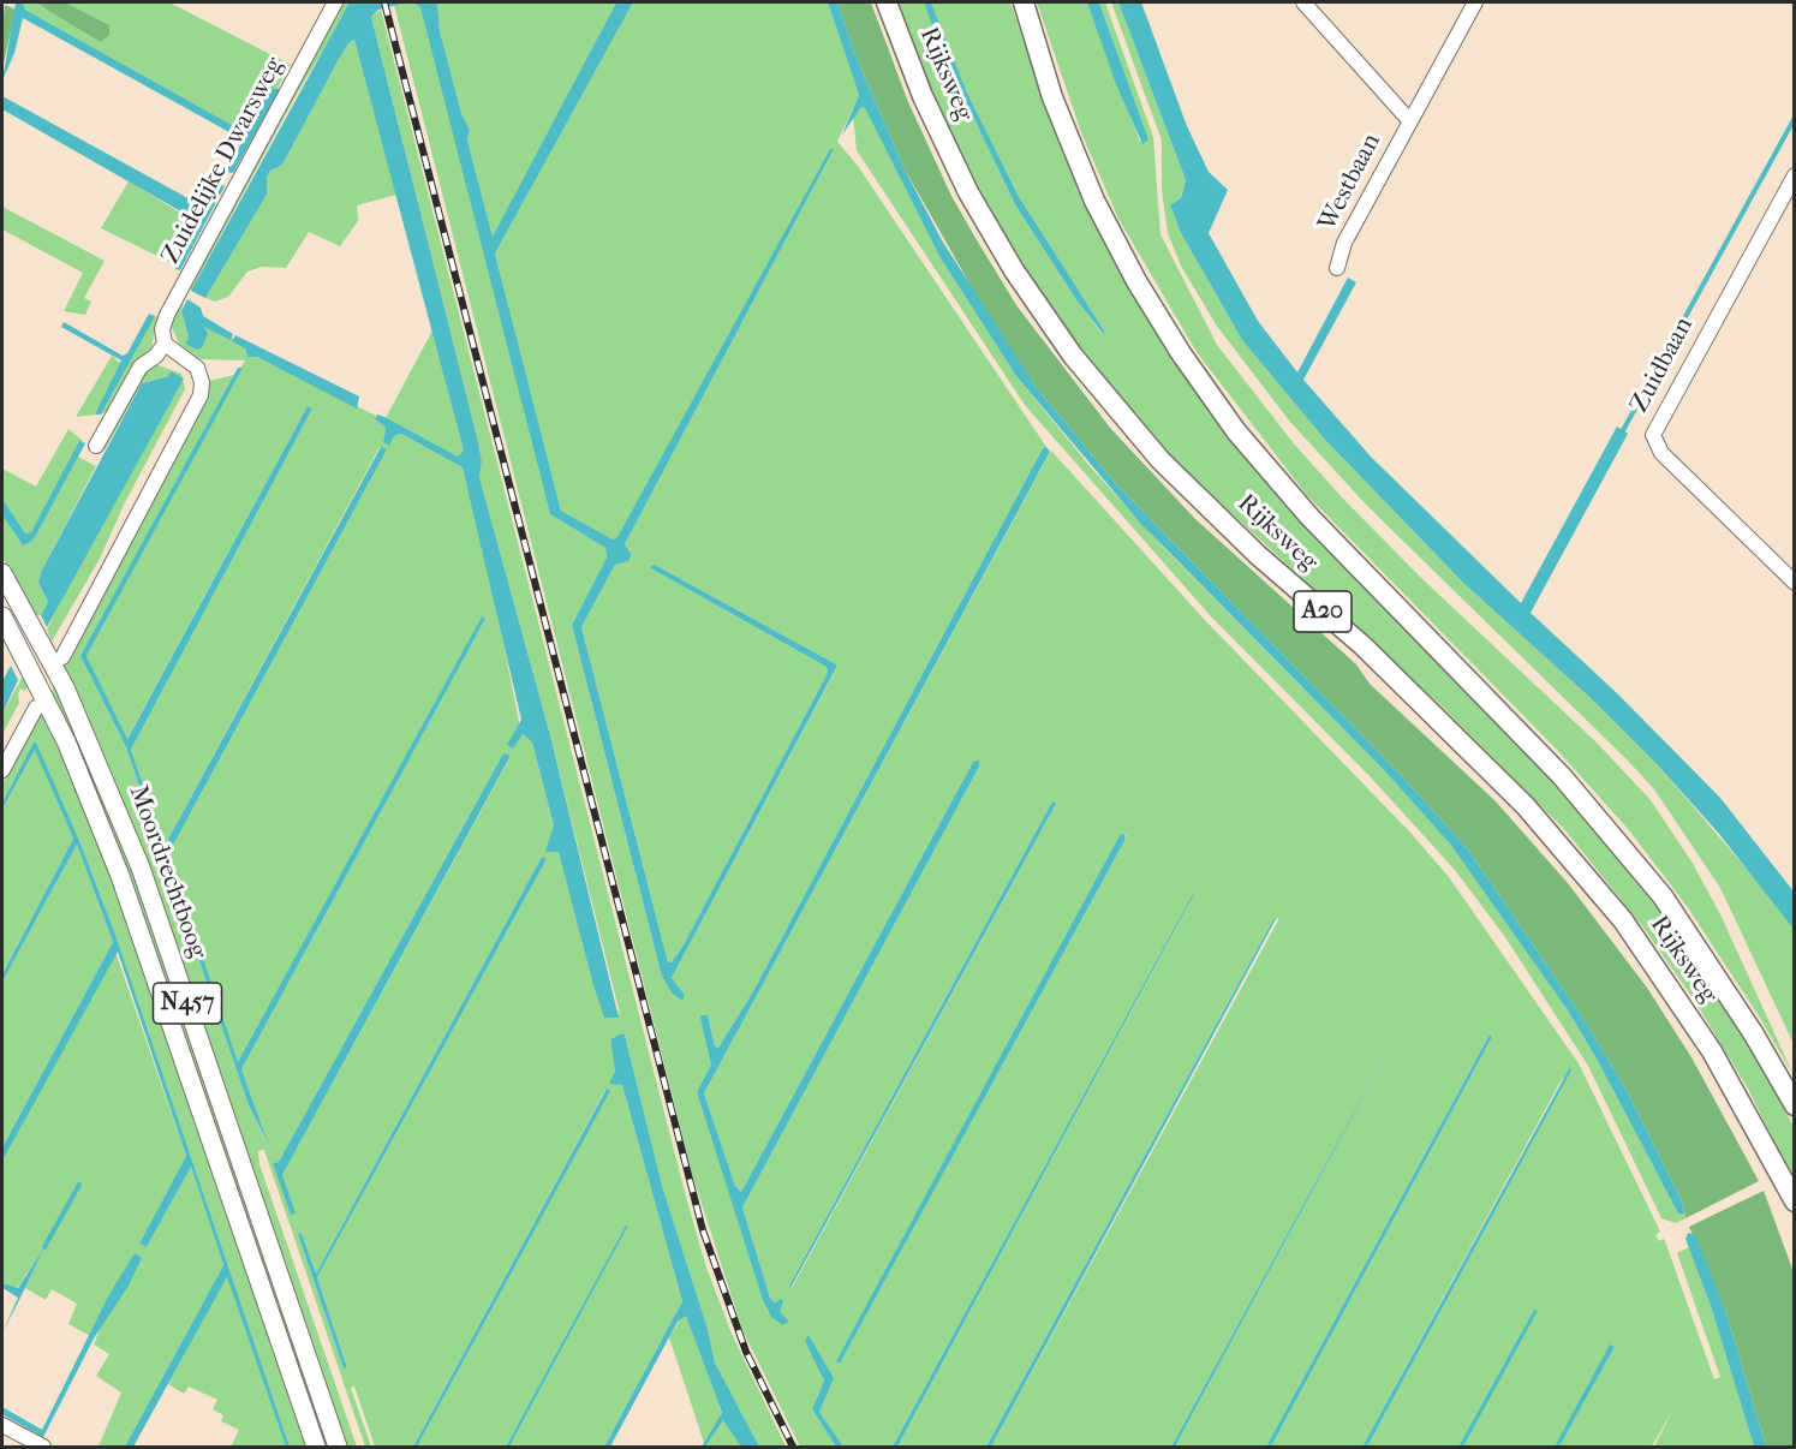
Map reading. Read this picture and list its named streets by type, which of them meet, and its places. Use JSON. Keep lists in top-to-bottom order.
{
  "streets": {
    "highway": ["Rijksweg", "A20"],
    "main road": ["Moordrechtboog", "N457"],
    "street": ["Zuidelijke Dwarsweg", "Westbaan", "Zuidbaan"]
  }
}
